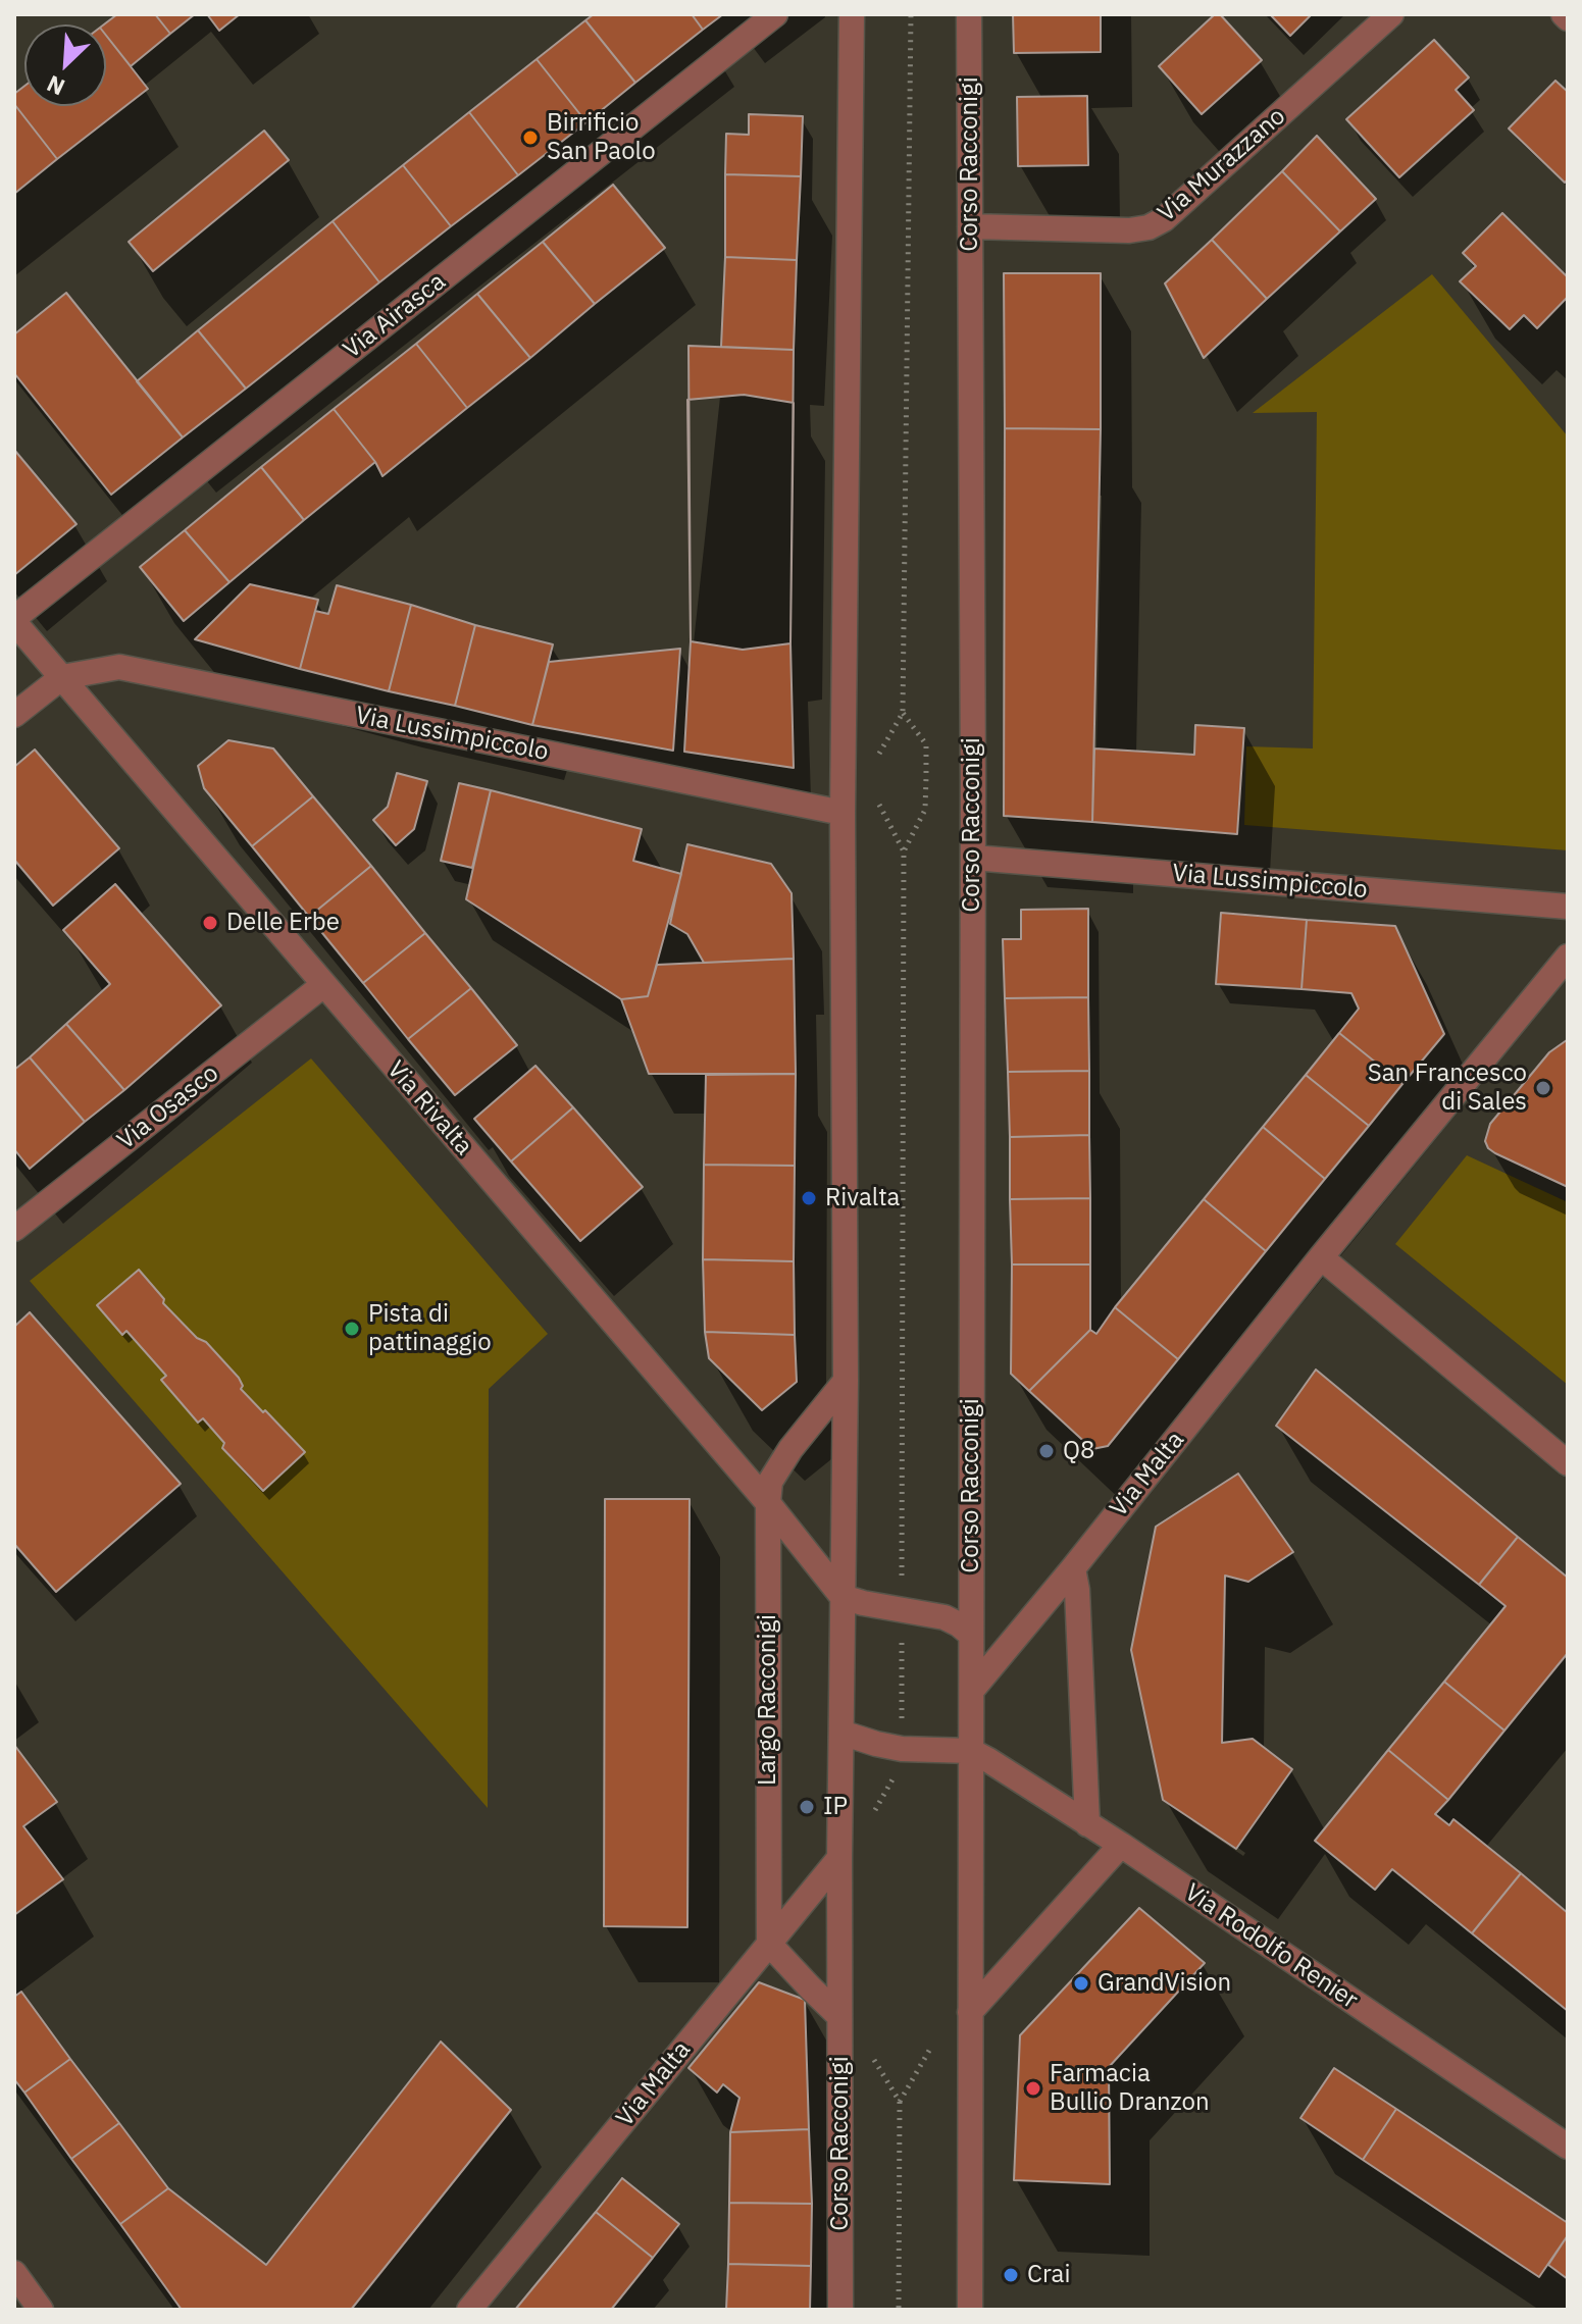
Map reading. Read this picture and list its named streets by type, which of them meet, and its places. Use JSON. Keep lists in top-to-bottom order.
{
  "streets": {
    "street": [
      "Corso Racconigi",
      "Via Murazzano",
      "Via Airasca",
      "Via Lussimpiccolo",
      "Via Osasco",
      "Via Rivalta",
      "Via Malta",
      "Largo Racconigi",
      "Via Rodolfo Renier"
    ]
  },
  "crossings": [
    ["Corso Racconigi", "Via Murazzano"],
    ["Corso Racconigi", "Via Lussimpiccolo"],
    ["Corso Racconigi", "Via Rivalta"],
    ["Corso Racconigi", "Via Malta"],
    ["Corso Racconigi", "Largo Racconigi"],
    ["Corso Racconigi", "Via Rodolfo Renier"],
    ["Via Airasca", "Via Rivalta"],
    ["Via Lussimpiccolo", "Via Rivalta"],
    ["Via Osasco", "Via Rivalta"],
    ["Via Rivalta", "Largo Racconigi"],
    ["Via Malta", "Largo Racconigi"]
  ],
  "places": [
    "Birrificio San Paolo",
    "Delle Erbe",
    "San Francesco di Sales",
    "Rivalta",
    "Pista di pattinaggio",
    "Q8",
    "IP",
    "GrandVision",
    "Farmacia Bullio Dranzon",
    "Crai"
  ],
  "north": "bottom left"
}
